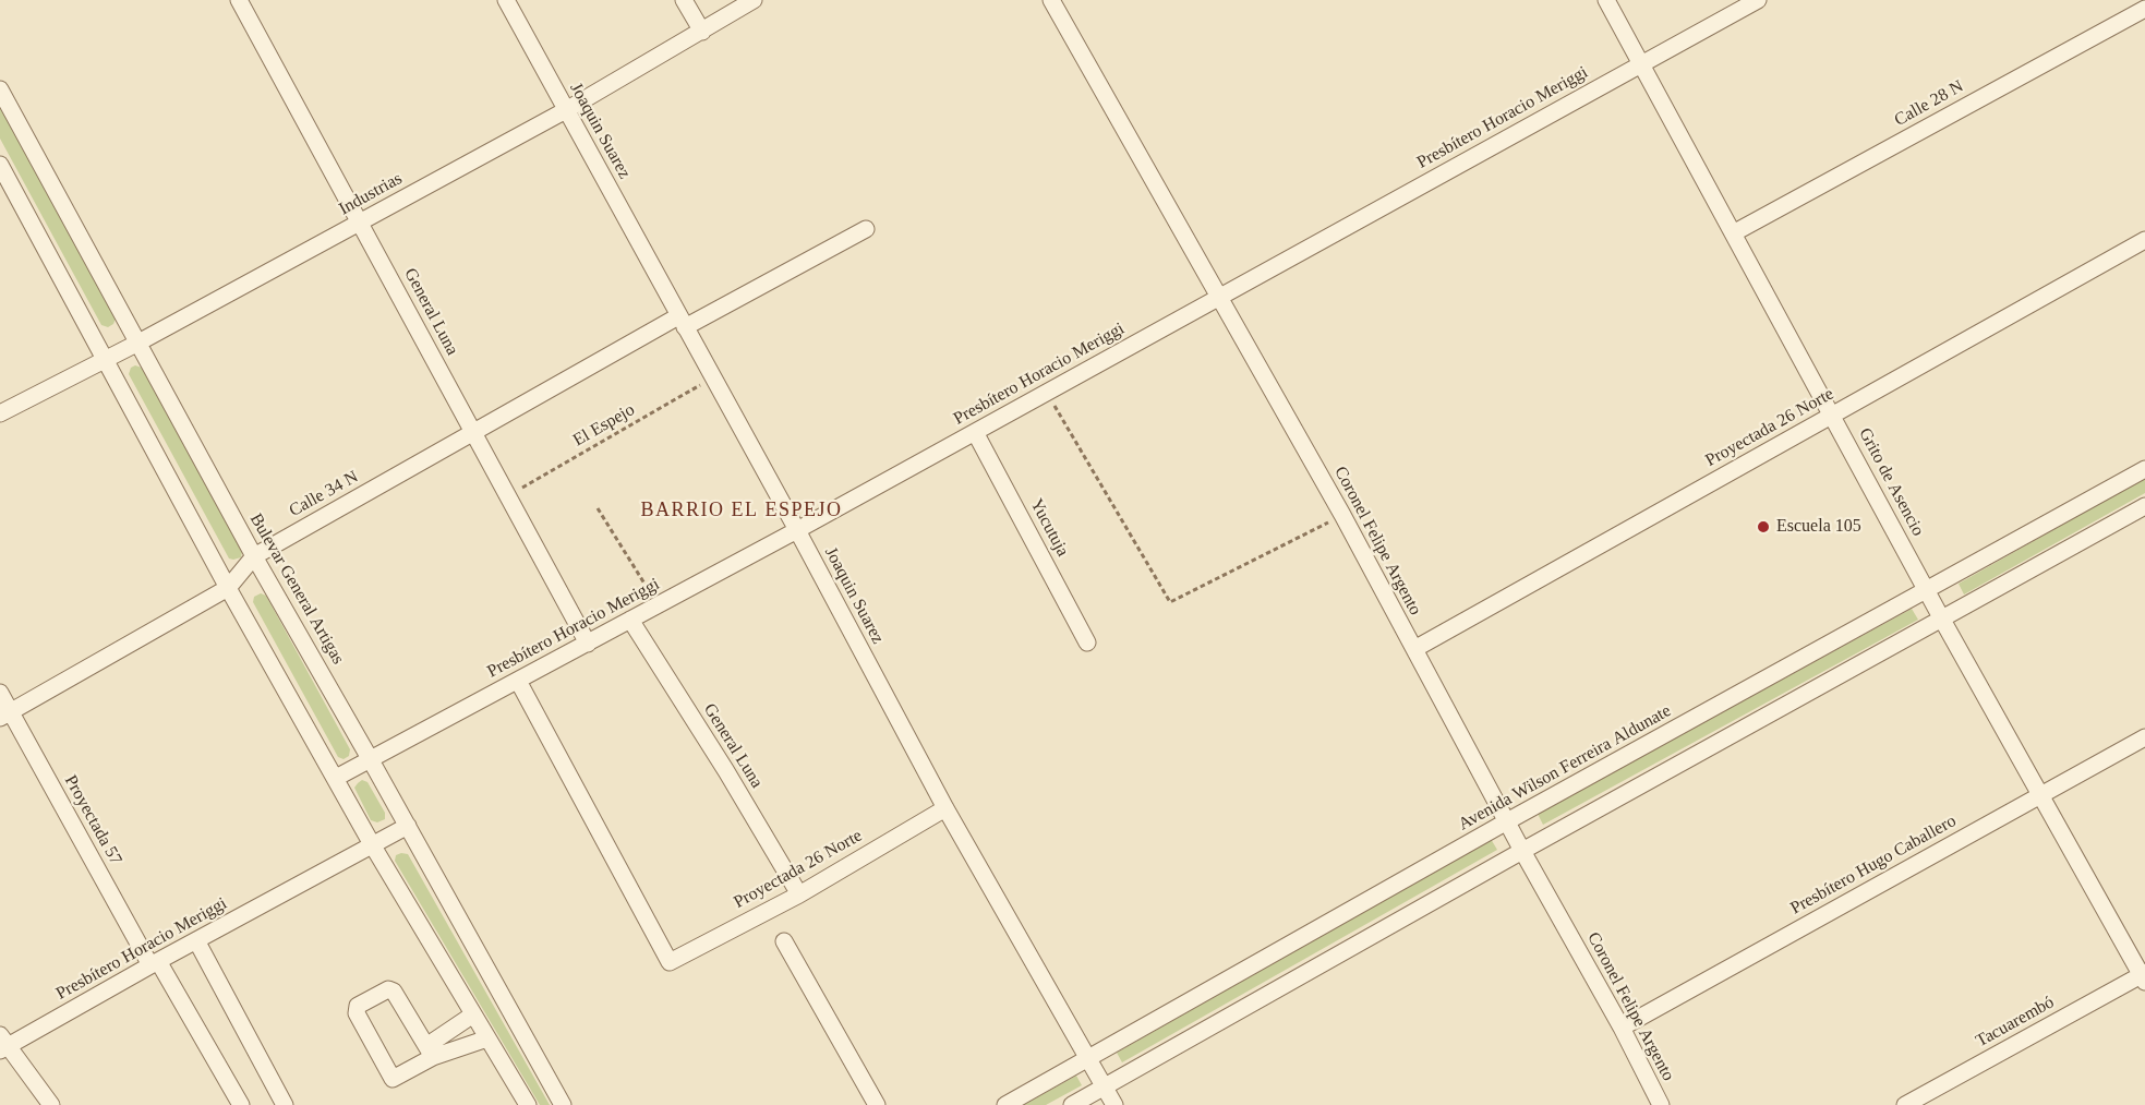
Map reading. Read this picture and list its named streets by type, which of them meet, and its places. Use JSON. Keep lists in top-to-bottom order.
{
  "streets": {
    "street": [
      "Calle 28 N",
      "Presbítero Horacio Meriggi",
      "Joaquin Suarez",
      "Industrias",
      "General Luna",
      "Proyectada 26 Norte",
      "Grito de Asencio",
      "Calle 34 N",
      "Yucutuja",
      "Coronel Felipe Argento",
      "Bulevar General Artigas",
      "Avenida Wilson Ferreira Aldunate",
      "Proyectada 57",
      "Presbítero Hugo Caballero",
      "Tacuarembó"
    ],
    "path": ["El Espejo"]
  },
  "crossings": [
    ["Calle 28 N", "Grito de Asencio"],
    ["Presbítero Horacio Meriggi", "Joaquin Suarez"],
    ["Presbítero Horacio Meriggi", "General Luna"],
    ["Presbítero Horacio Meriggi", "Proyectada 26 Norte"],
    ["Presbítero Horacio Meriggi", "Grito de Asencio"],
    ["Presbítero Horacio Meriggi", "Yucutuja"],
    ["Presbítero Horacio Meriggi", "Coronel Felipe Argento"],
    ["Presbítero Horacio Meriggi", "Bulevar General Artigas"],
    ["Presbítero Horacio Meriggi", "Proyectada 57"],
    ["Joaquin Suarez", "Industrias"],
    ["Joaquin Suarez", "El Espejo"],
    ["Joaquin Suarez", "Proyectada 26 Norte"],
    ["Joaquin Suarez", "Calle 34 N"],
    ["Joaquin Suarez", "Avenida Wilson Ferreira Aldunate"],
    ["Industrias", "General Luna"],
    ["Industrias", "Bulevar General Artigas"],
    ["General Luna", "El Espejo"],
    ["General Luna", "Proyectada 26 Norte"],
    ["General Luna", "Calle 34 N"],
    ["Proyectada 26 Norte", "Grito de Asencio"],
    ["Proyectada 26 Norte", "Coronel Felipe Argento"],
    ["Grito de Asencio", "Avenida Wilson Ferreira Aldunate"],
    ["Grito de Asencio", "Presbítero Hugo Caballero"],
    ["Grito de Asencio", "Tacuarembó"],
    ["Calle 34 N", "Bulevar General Artigas"],
    ["Calle 34 N", "Proyectada 57"],
    ["Coronel Felipe Argento", "Avenida Wilson Ferreira Aldunate"],
    ["Coronel Felipe Argento", "Presbítero Hugo Caballero"]
  ],
  "districts": ["BARRIO EL ESPEJO"],
  "places": ["Escuela 105"]
}
